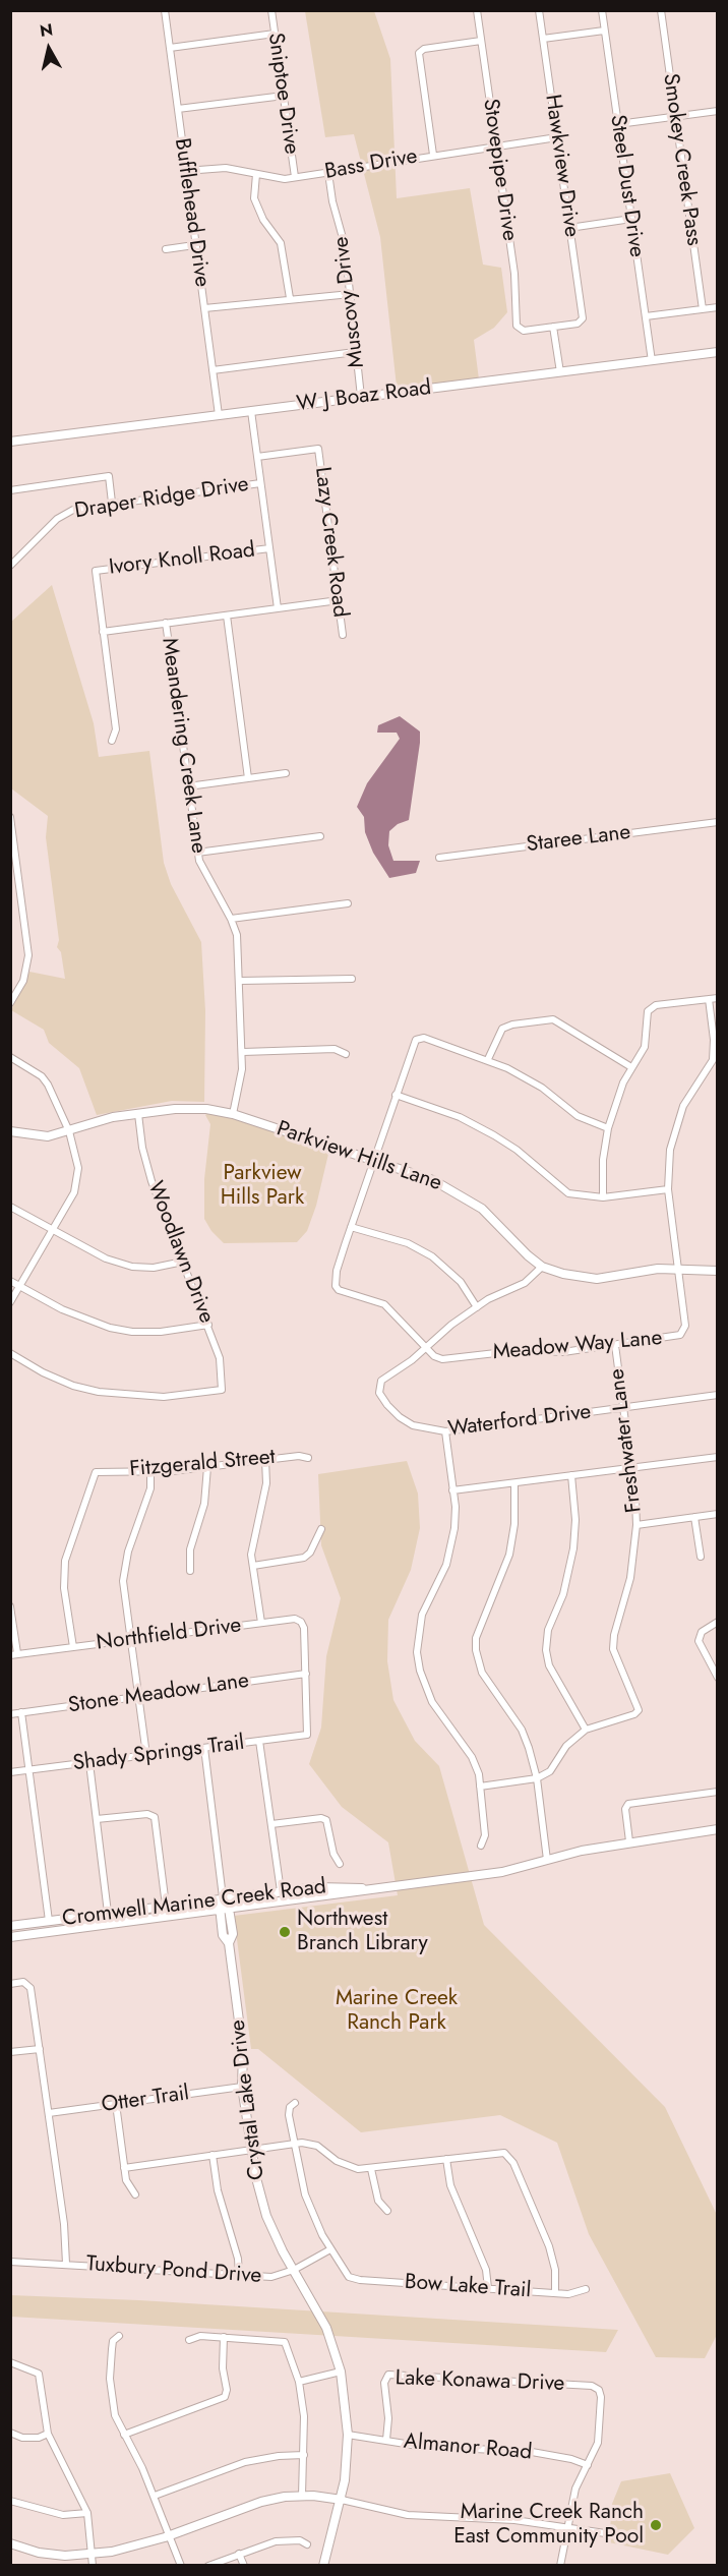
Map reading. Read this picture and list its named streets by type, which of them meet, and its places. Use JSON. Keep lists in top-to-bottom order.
{
  "streets": {
    "street": [
      "Sniptoe Drive",
      "Smokey Creek Pass",
      "Bass Drive",
      "Hawkview Drive",
      "Stovepipe Drive",
      "Steel Dust Drive",
      "Bufflehead Drive",
      "Muscovy Drive",
      "W J Boaz Road",
      "Draper Ridge Drive",
      "Lazy Creek Road",
      "Ivory Knoll Road",
      "Meandering Creek Lane",
      "Staree Lane",
      "Parkview Hills Lane",
      "Woodlawn Drive",
      "Meadow Way Lane",
      "Waterford Drive",
      "Freshwater Lane",
      "Fitzgerald Street",
      "Northfield Drive",
      "Stone Meadow Lane",
      "Shady Springs Trail",
      "Cromwell Marine Creek Road",
      "Otter Trail",
      "Crystal Lake Drive",
      "Tuxbury Pond Drive",
      "Bow Lake Trail",
      "Lake Konawa Drive",
      "Almanor Road"
    ]
  },
  "crossings": [
    ["Sniptoe Drive", "Bass Drive"],
    ["Bass Drive", "Hawkview Drive"],
    ["Bass Drive", "Stovepipe Drive"],
    ["Bass Drive", "Bufflehead Drive"],
    ["Bass Drive", "Muscovy Drive"],
    ["Hawkview Drive", "Stovepipe Drive"],
    ["Steel Dust Drive", "W J Boaz Road"],
    ["Bufflehead Drive", "W J Boaz Road"],
    ["Muscovy Drive", "W J Boaz Road"],
    ["Meandering Creek Lane", "Parkview Hills Lane"],
    ["Parkview Hills Lane", "Woodlawn Drive"],
    ["Parkview Hills Lane", "Meadow Way Lane"],
    ["Meadow Way Lane", "Waterford Drive"],
    ["Meadow Way Lane", "Freshwater Lane"],
    ["Waterford Drive", "Freshwater Lane"],
    ["Fitzgerald Street", "Northfield Drive"],
    ["Northfield Drive", "Stone Meadow Lane"],
    ["Northfield Drive", "Shady Springs Trail"],
    ["Stone Meadow Lane", "Shady Springs Trail"],
    ["Cromwell Marine Creek Road", "Crystal Lake Drive"],
    ["Otter Trail", "Crystal Lake Drive"],
    ["Crystal Lake Drive", "Tuxbury Pond Drive"],
    ["Crystal Lake Drive", "Almanor Road"],
    ["Tuxbury Pond Drive", "Bow Lake Trail"],
    ["Lake Konawa Drive", "Almanor Road"]
  ],
  "parks": ["Parkview Hills Park", "Marine Creek Ranch Park"],
  "places": ["Northwest Branch Library", "Marine Creek Ranch East Community Pool"],
  "north": "top"
}
